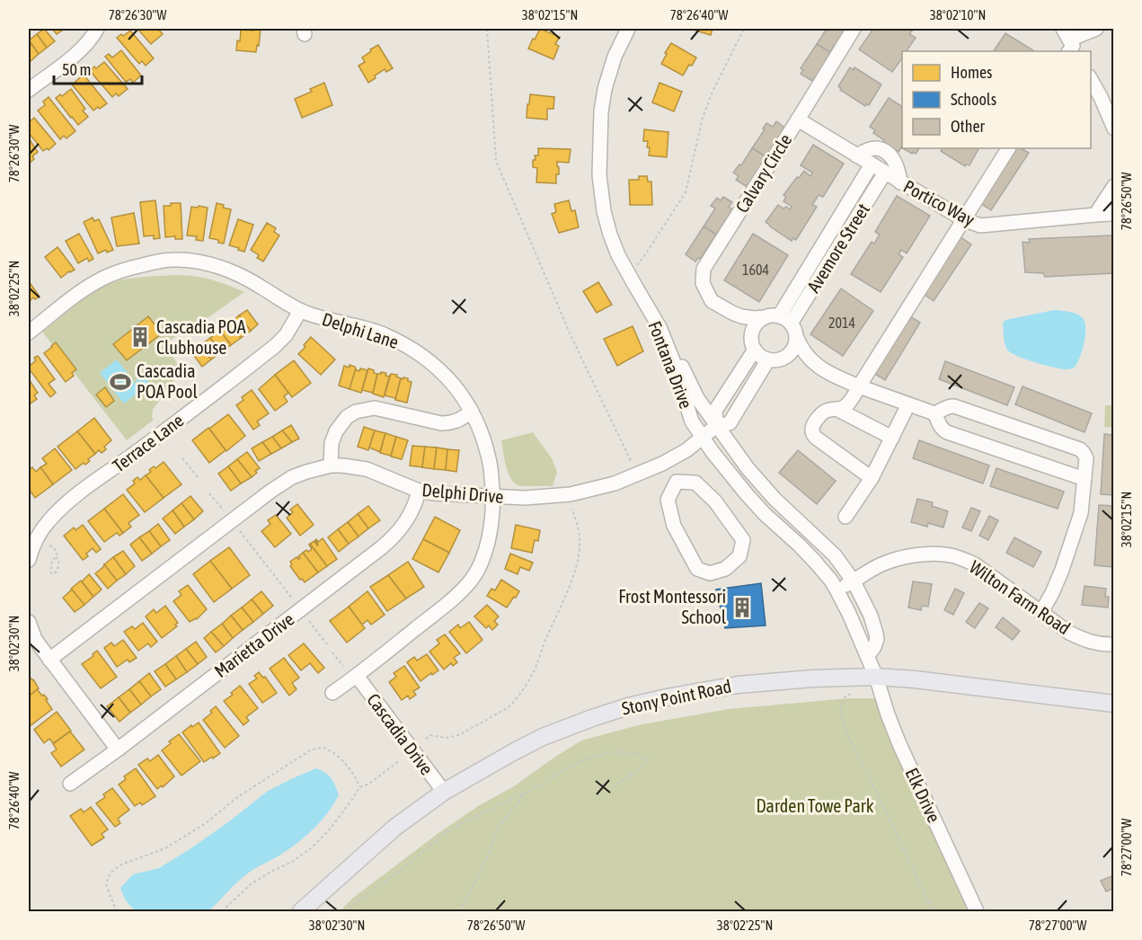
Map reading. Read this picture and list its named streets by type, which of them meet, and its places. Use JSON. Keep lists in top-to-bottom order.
{
  "streets": {
    "main road": ["Stony Point Road"],
    "street": [
      "Calvary Circle",
      "Portico Way",
      "Avemore Street",
      "Delphi Lane",
      "Fontana Drive",
      "Terrace Lane",
      "Delphi Drive",
      "Wilton Farm Road",
      "Marietta Drive",
      "Cascadia Drive",
      "Elk Drive"
    ]
  },
  "crossings": [
    ["Calvary Circle", "Portico Way"],
    ["Calvary Circle", "Avemore Street"],
    ["Portico Way", "Avemore Street"],
    ["Delphi Lane", "Terrace Lane"],
    ["Delphi Lane", "Delphi Drive"],
    ["Delphi Lane", "Cascadia Drive"],
    ["Fontana Drive", "Delphi Drive"],
    ["Fontana Drive", "Wilton Farm Road"],
    ["Fontana Drive", "Elk Drive"],
    ["Delphi Drive", "Marietta Drive"],
    ["Stony Point Road", "Cascadia Drive"],
    ["Stony Point Road", "Elk Drive"]
  ],
  "parks": ["Darden Towe Park"],
  "places": {
    "building": ["Cascadia POA Clubhouse", "Frost Montessori School"],
    "sports": ["Cascadia POA Pool"]
  },
  "house_numbers": ["1604", "2014"],
  "legend": ["Homes", "Schools", "Other"],
  "scale_bar": "50 m",
  "coordinates": [
    "78°26'30\"W",
    "38°02'15\"N",
    "78°26'40\"W",
    "38°02'10\"N",
    "78°26'50\"W",
    "38°02'25\"N",
    "38°02'30\"N",
    "78°27'00\"W"
  ]
}
